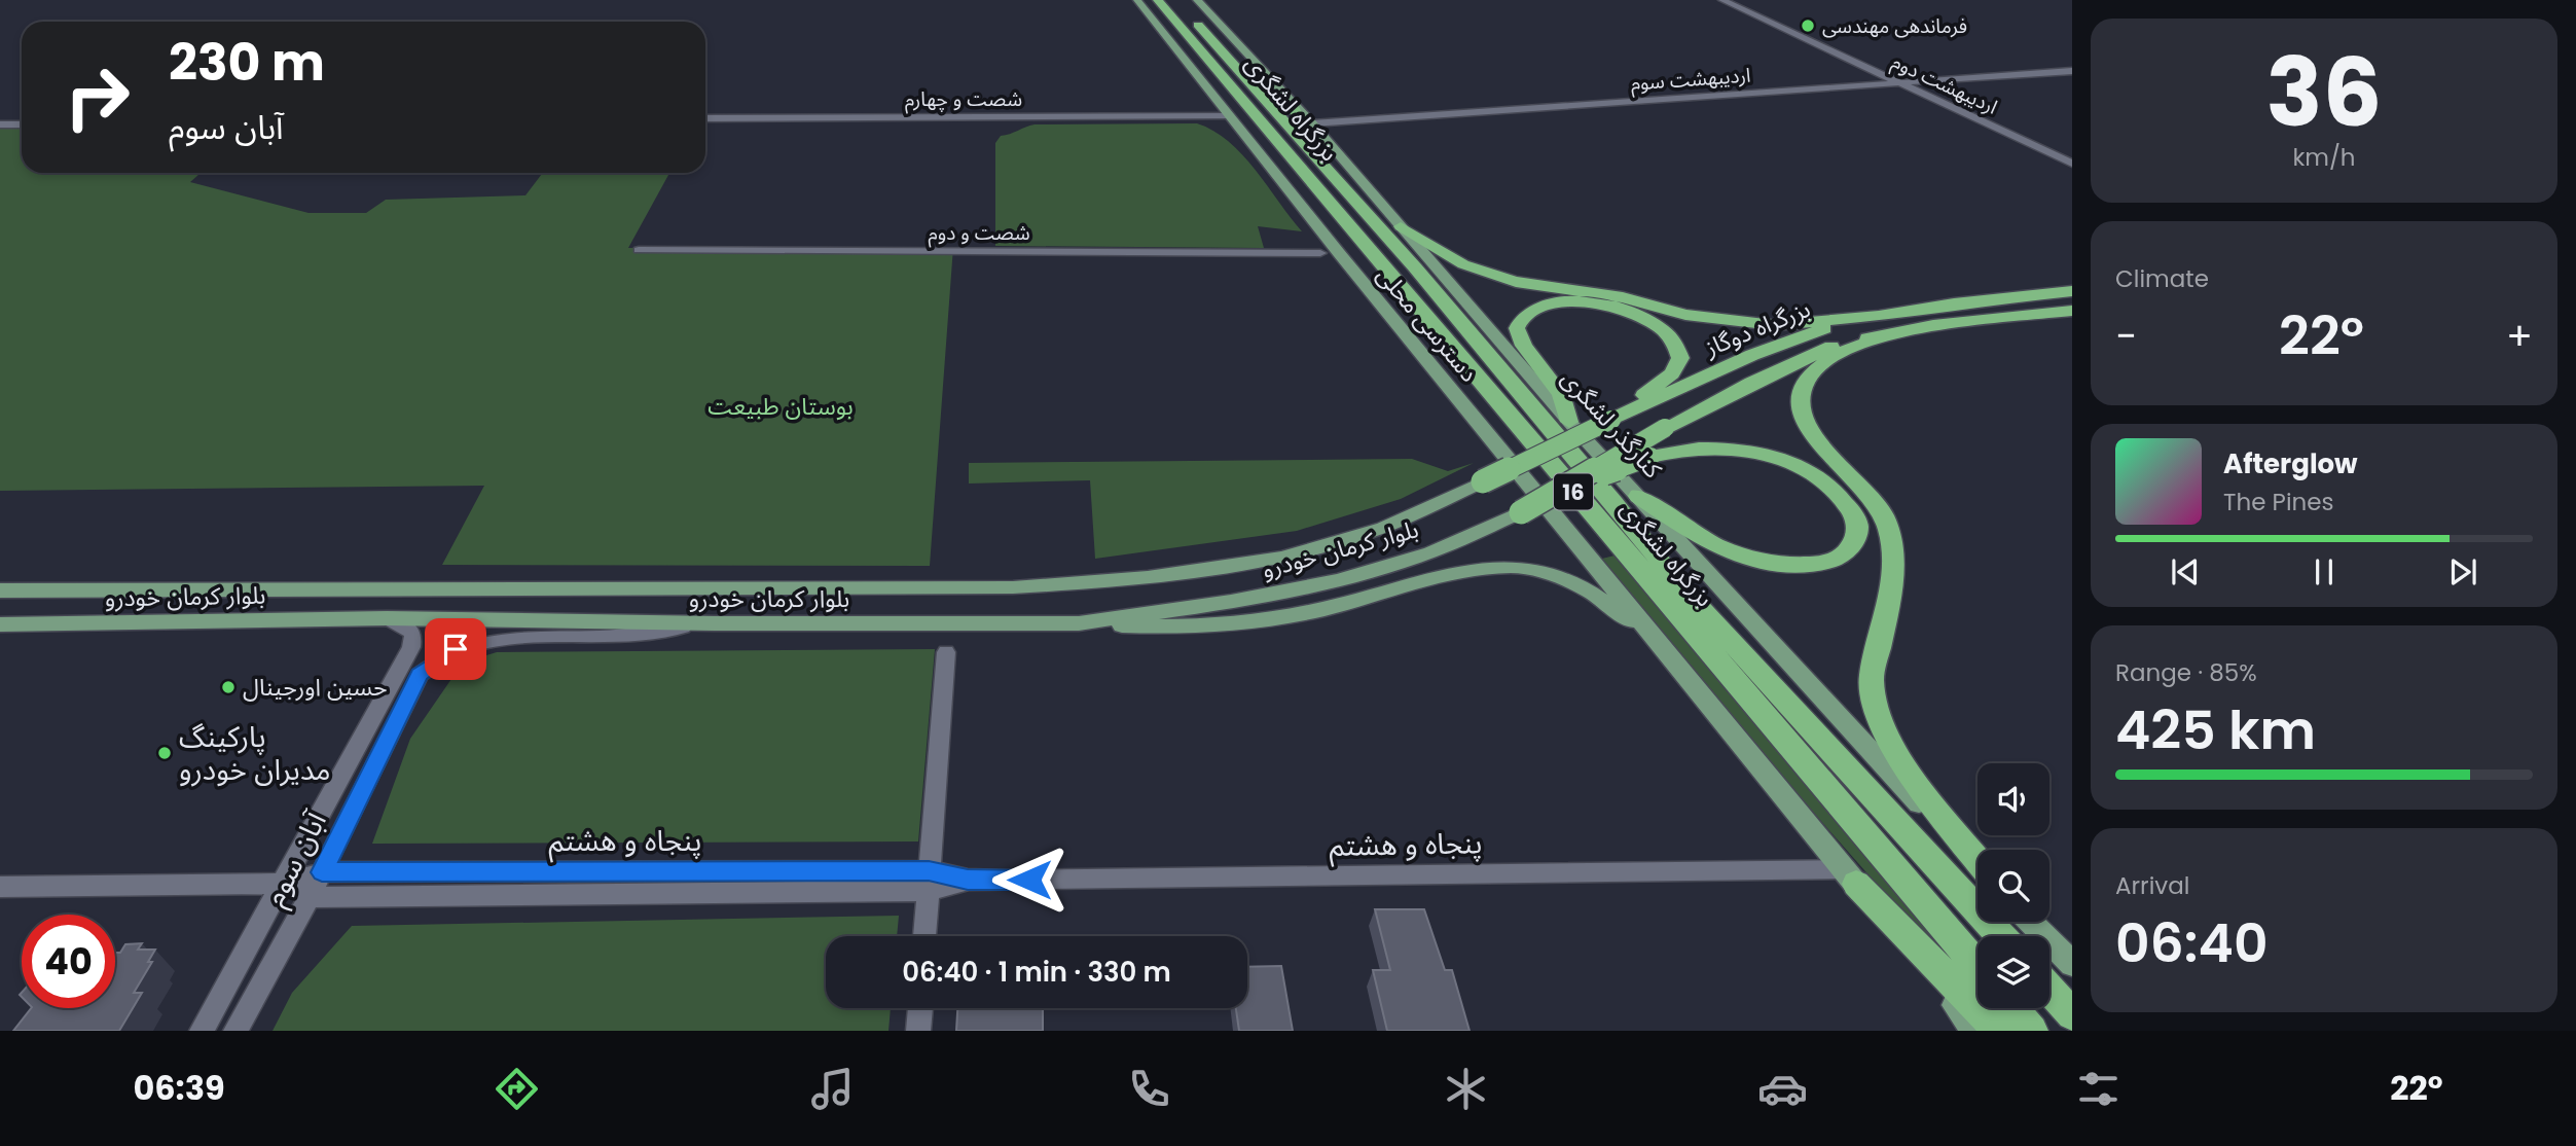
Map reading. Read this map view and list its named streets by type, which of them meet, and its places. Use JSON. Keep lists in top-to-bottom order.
{
  "streets": {
    "highway": ["بزرگراه لشگری", "بزرگراه دوگاز", "16"],
    "main road": ["دسترسی محلی", "کنارگذر لشگری", "بلوار کرمان خودرو"],
    "street": [
      "اردیبهشت سوم",
      "اردیبهشت دوم",
      "شصت و چهارم",
      "شصت و دوم",
      "پنجاه و هشتم",
      "آبان سوم"
    ]
  },
  "crossings": [
    ["اردیبهشت سوم", "اردیبهشت دوم"],
    ["اردیبهشت سوم", "کنارگذر لشگری"],
    ["شصت و چهارم", "دسترسی محلی"],
    ["بزرگراه دوگاز", "بلوار کرمان خودرو"],
    ["بلوار کرمان خودرو", "آبان سوم"],
    ["پنجاه و هشتم", "آبان سوم"]
  ],
  "parks": ["بوستان طبیعت"],
  "places": ["فرماندهی مهندسی", "حسین اورجینال", "پارکینگ مدیران خودرو"],
  "page": {
    "tile": [
      ["36", "km/h"],
      "Climate",
      ["Range · 85%", "425 km"],
      ["Arrival", "06:40"]
    ],
    "turn": ["230 m", "آبان سوم"],
    "heat": ["−", "22°", "+"],
    "song": ["Afterglow", "The Pines"],
    "limit": "40",
    "trip": "06:40 · 1 min · 330 m",
    "tabs": ["06:39", "22°"]
  }
}
